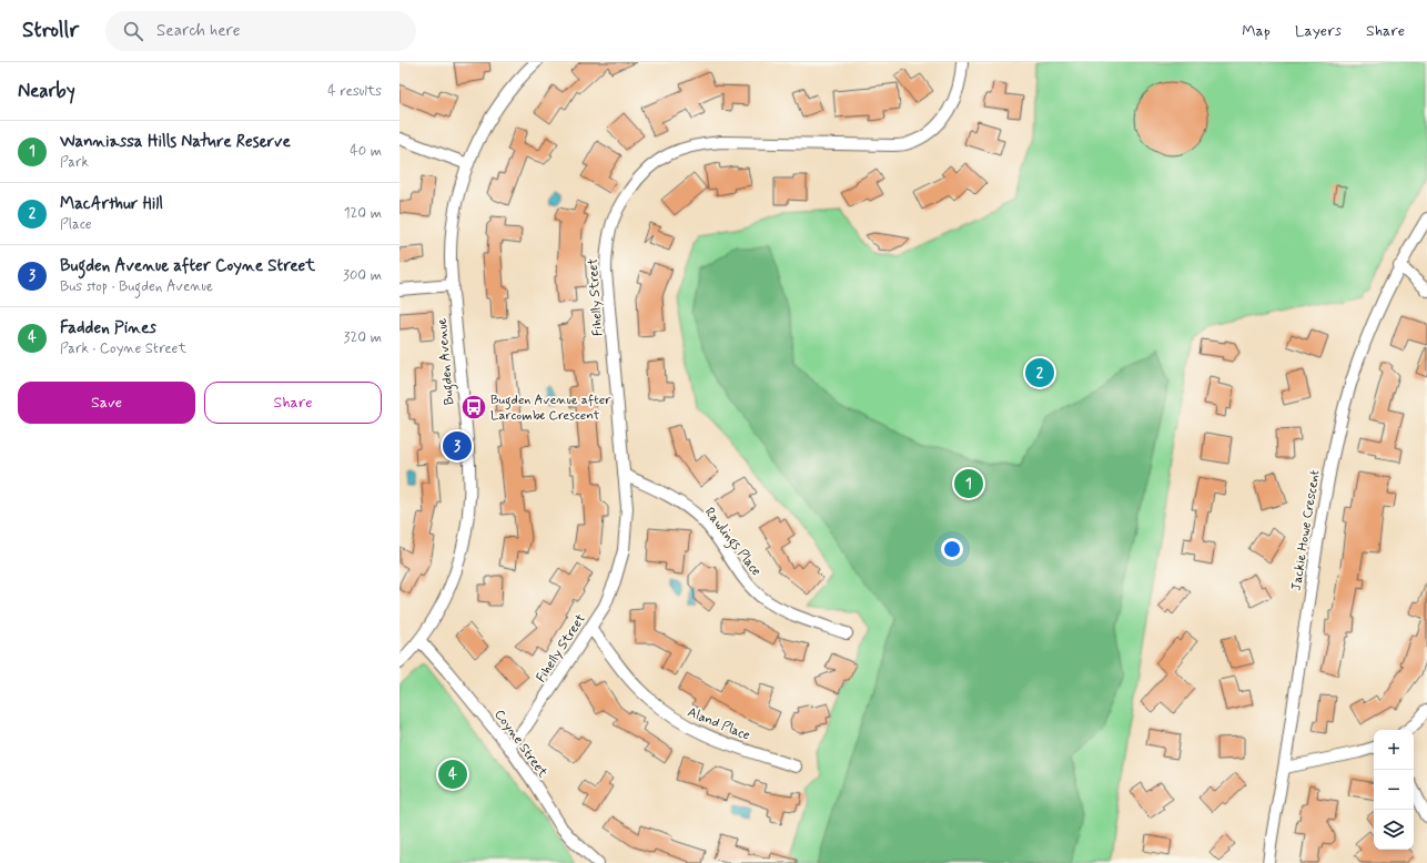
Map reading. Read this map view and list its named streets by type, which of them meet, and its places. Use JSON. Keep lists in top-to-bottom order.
{
  "streets": {
    "street": [
      "Fihelly Street",
      "Bugden Avenue",
      "Jackie Howe Crescent",
      "Rawlings Place",
      "Aland Place",
      "Coyne Street"
    ]
  },
  "crossings": [
    ["Fihelly Street", "Rawlings Place"],
    ["Fihelly Street", "Aland Place"],
    ["Fihelly Street", "Coyne Street"],
    ["Bugden Avenue", "Coyne Street"]
  ],
  "places": {
    "bus stop": ["Bugden Avenue after Larcombe Crescent"]
  },
  "page": {
    "header": "Strollr",
    "search": "Search here",
    "nav": ["Map", "Layers", "Share"],
    "heading": ["Nearby", "4 results"],
    "list": [
      {
        "mark": "1",
        "name": "Wanniassa Hills Nature Reserve",
        "note": "Park",
        "value": "40 m"
      },
      {
        "mark": "2",
        "name": "MacArthur Hill",
        "note": "Place",
        "value": "120 m"
      },
      {
        "mark": "3",
        "name": "Bugden Avenue after Coyne Street",
        "note": "Bus stop · Bugden Avenue",
        "value": "300 m"
      },
      {
        "mark": "4",
        "name": "Fadden Pines",
        "note": "Park · Coyne Street",
        "value": "320 m"
      }
    ],
    "pins": [
      "2",
      "3",
      "1",
      "4"
    ],
    "buttons": ["Save", "Share"],
    "map_buttons": ["+", "−"]
  }
}
